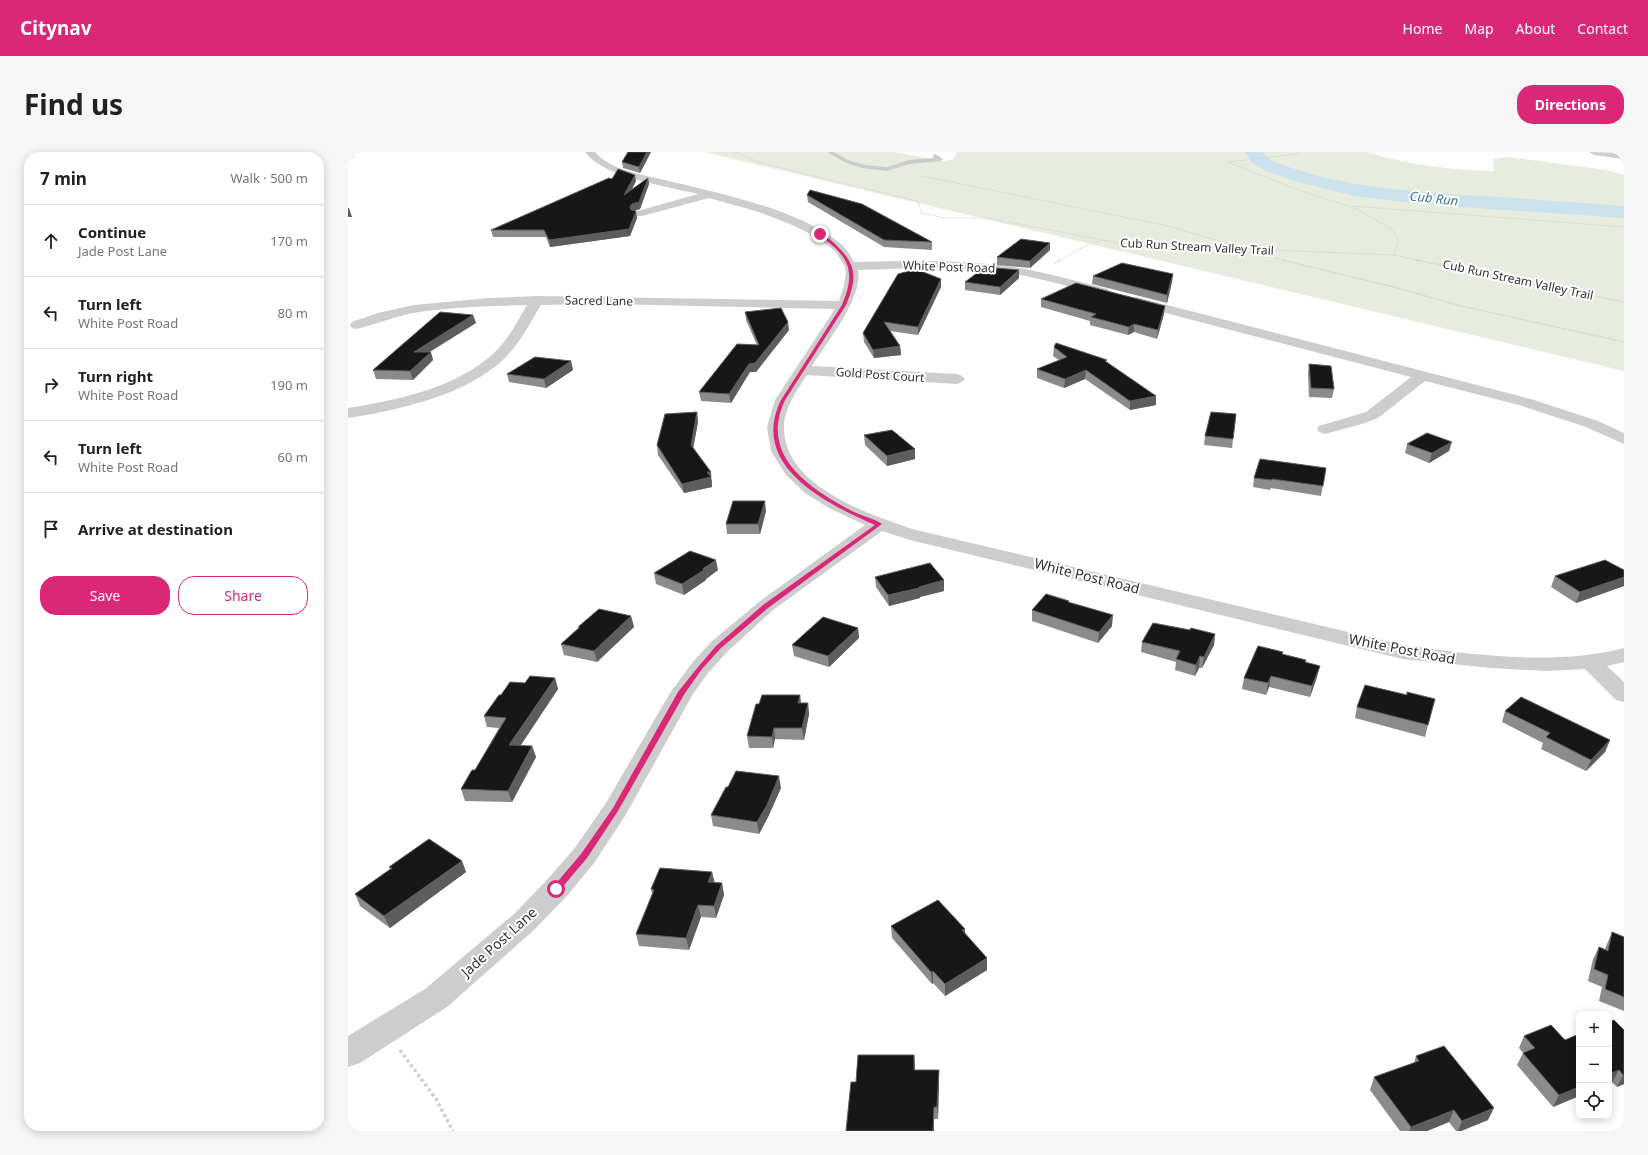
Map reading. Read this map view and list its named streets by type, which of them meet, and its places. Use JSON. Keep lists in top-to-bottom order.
{
  "streets": {
    "street": [
      "White Post Road",
      "Sacred Lane",
      "Gold Post Court",
      "Jade Post Lane"
    ],
    "path": ["Cub Run Stream Valley Trail"]
  },
  "crossings": [
    ["White Post Road", "Sacred Lane"],
    ["White Post Road", "Gold Post Court"],
    ["White Post Road", "Jade Post Lane"]
  ],
  "water": ["Cub Run"],
  "page": {
    "header": "Citynav",
    "nav": [
      "Home",
      "Map",
      "About",
      "Contact"
    ],
    "title": "Find us",
    "buttons": [
      "Directions",
      ["Save", "Share"]
    ],
    "heading": ["7 min", "Walk · 500 m"],
    "list": [
      ["Continue", "Jade Post Lane", "170 m"],
      ["Turn left", "White Post Road", "80 m"],
      ["Turn right", "White Post Road", "190 m"],
      ["Turn left", "White Post Road", "60 m"],
      "Arrive at destination"
    ],
    "map_buttons": ["+", "−"]
  }
}
